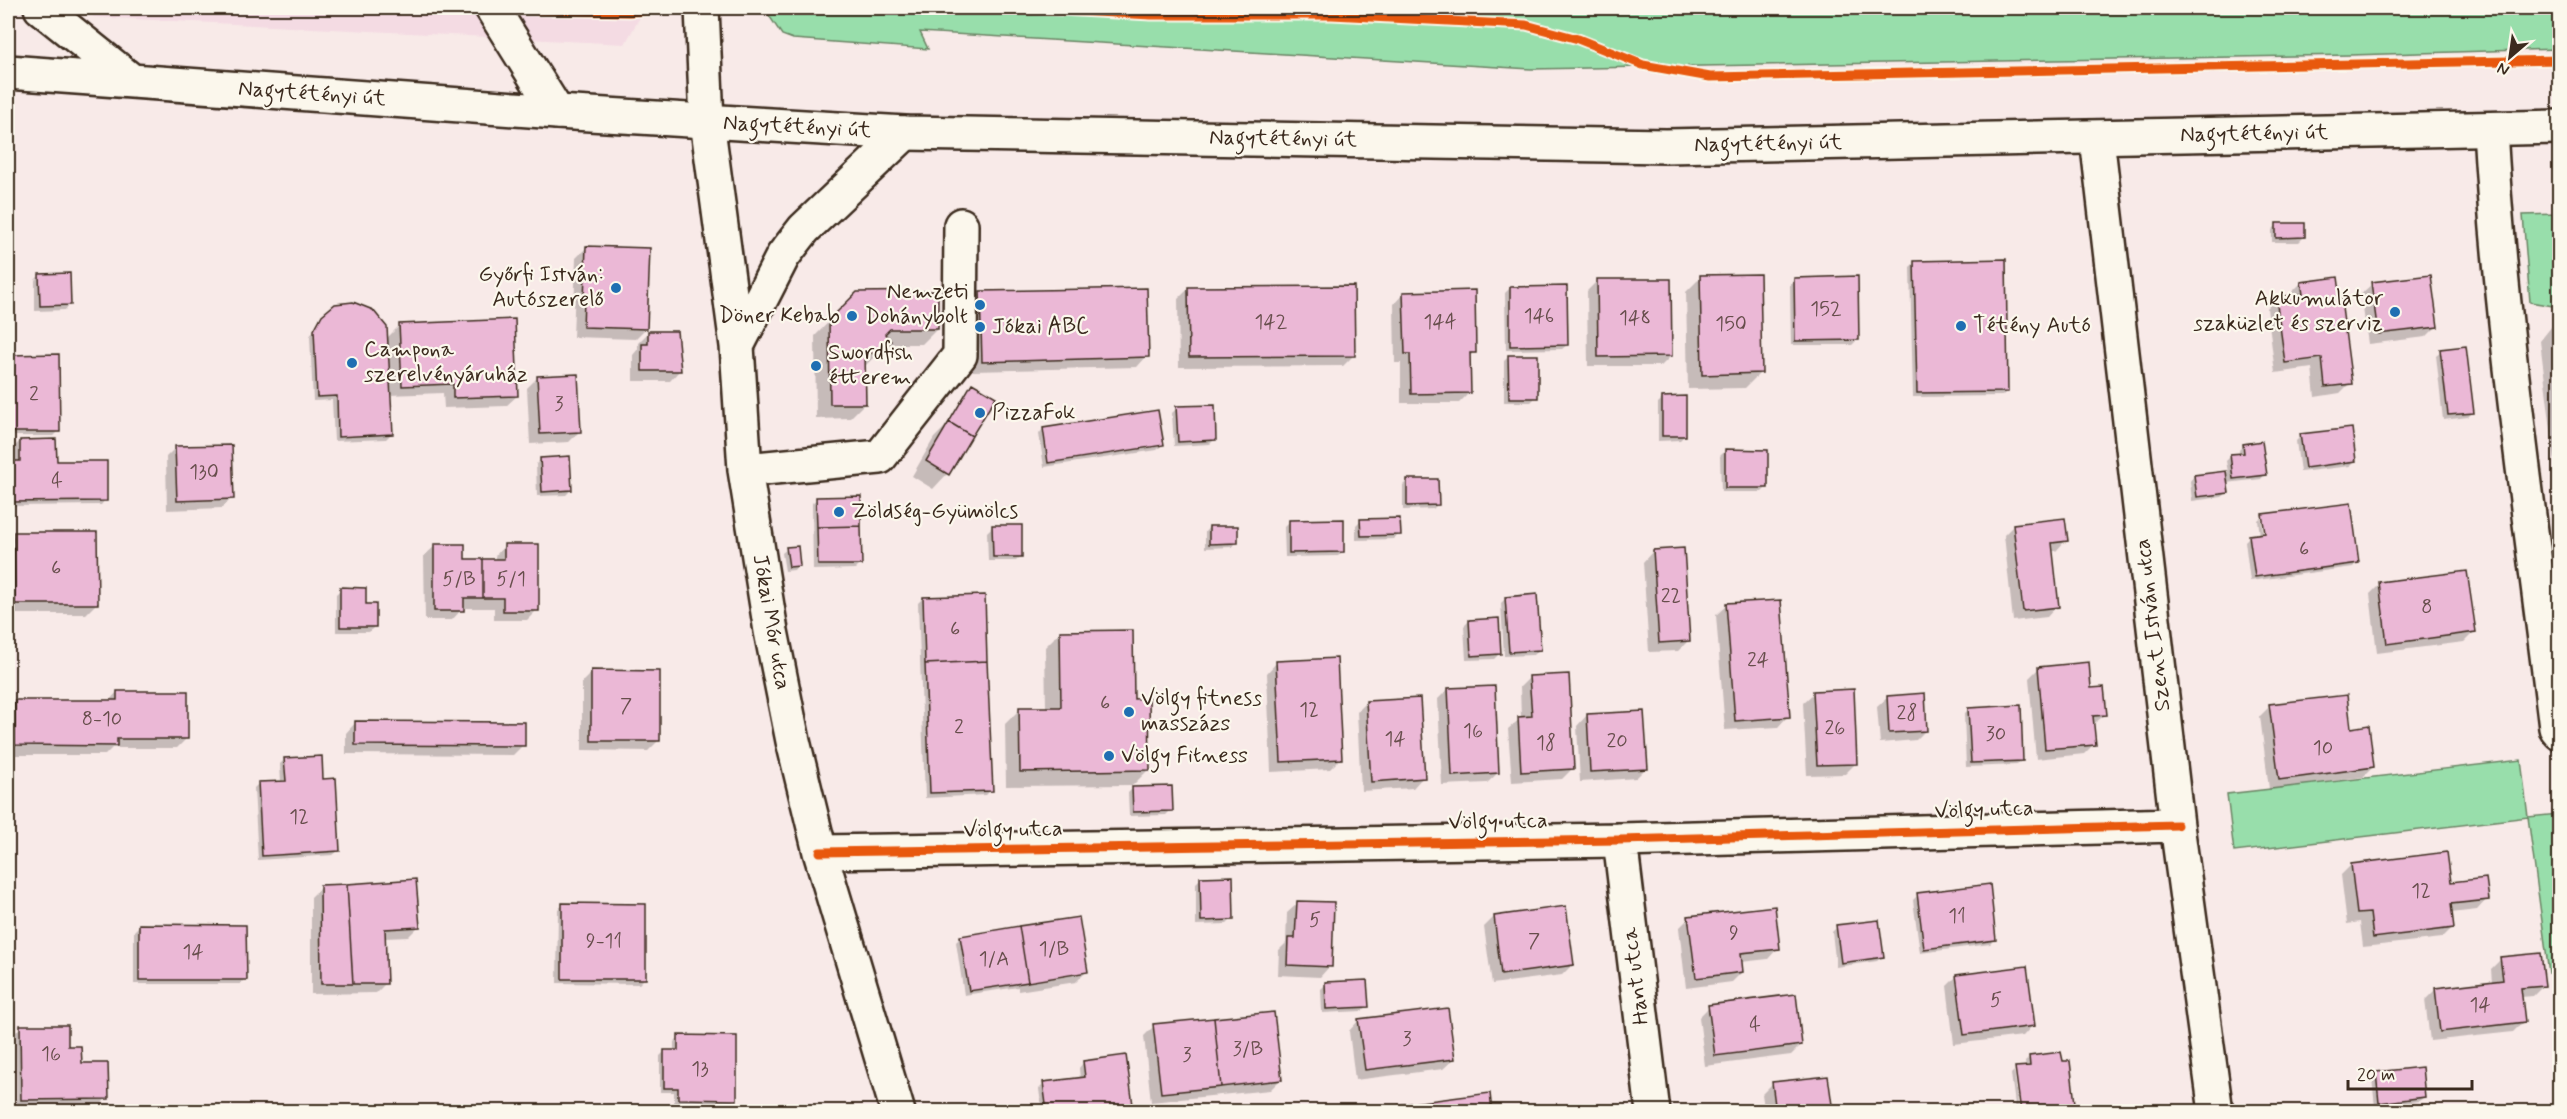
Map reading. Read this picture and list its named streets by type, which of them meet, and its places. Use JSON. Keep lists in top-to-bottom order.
{
  "streets": {
    "street": [
      "Nagytétényi út",
      "Jókai Mór utca",
      "Szent István utca",
      "Völgy utca",
      "Hant utca"
    ]
  },
  "crossings": [
    ["Nagytétényi út", "Jókai Mór utca"],
    ["Nagytétényi út", "Szent István utca"],
    ["Jókai Mór utca", "Völgy utca"],
    ["Szent István utca", "Völgy utca"],
    ["Völgy utca", "Hant utca"]
  ],
  "places": [
    "Győrfi István: Autószerelő",
    "Nemzeti Dohánybolt",
    "Akkumulátor szaküzlet és szerviz",
    "Döner Kebab",
    "Tétény Autó",
    "Jókai ABC",
    "Campona szerelvényáruház",
    "Swordfish étterem",
    "PizzaFok",
    "Zöldség-Gyümölcs",
    "Völgy fitness masszázs",
    "Völgy Fitness"
  ],
  "house_numbers": [
    "152",
    "146",
    "148",
    "142",
    "144",
    "150",
    "2",
    "3",
    "130",
    "4",
    "6",
    "6",
    "5/B",
    "5/1",
    "22",
    "8",
    "6",
    "24",
    "6",
    "7",
    "12",
    "28",
    "8-10",
    "2",
    "26",
    "16",
    "30",
    "14",
    "20",
    "18",
    "10",
    "12",
    "12",
    "11",
    "5",
    "9",
    "9-11",
    "7",
    "1/B",
    "14",
    "1/A",
    "5",
    "14",
    "4",
    "3",
    "3/B",
    "16",
    "3",
    "13"
  ],
  "scale_bar": "20 m",
  "north": "bottom left"
}
